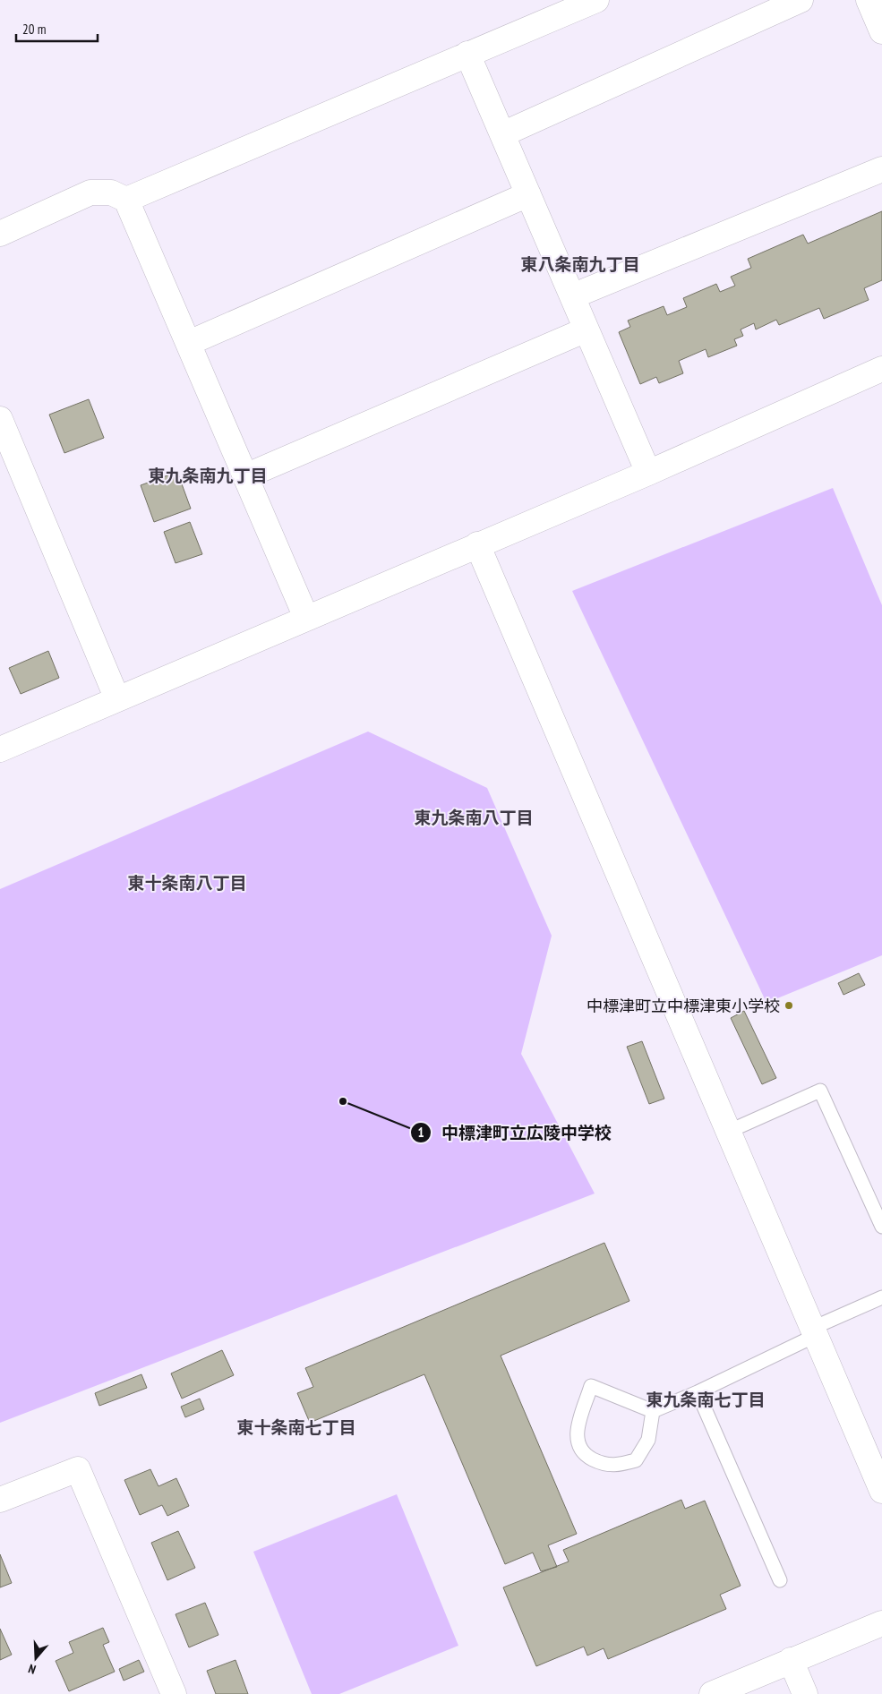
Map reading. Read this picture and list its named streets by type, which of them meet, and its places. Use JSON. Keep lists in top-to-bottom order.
{
  "districts": [
    "東八条南九丁目",
    "東九条南九丁目",
    "東九条南八丁目",
    "東十条南八丁目",
    "東九条南七丁目",
    "東十条南七丁目"
  ],
  "places": ["中標津町立中標津東小学校", "中標津町立広陵中学校"],
  "scale_bar": "20 m",
  "north": "bottom"
}
